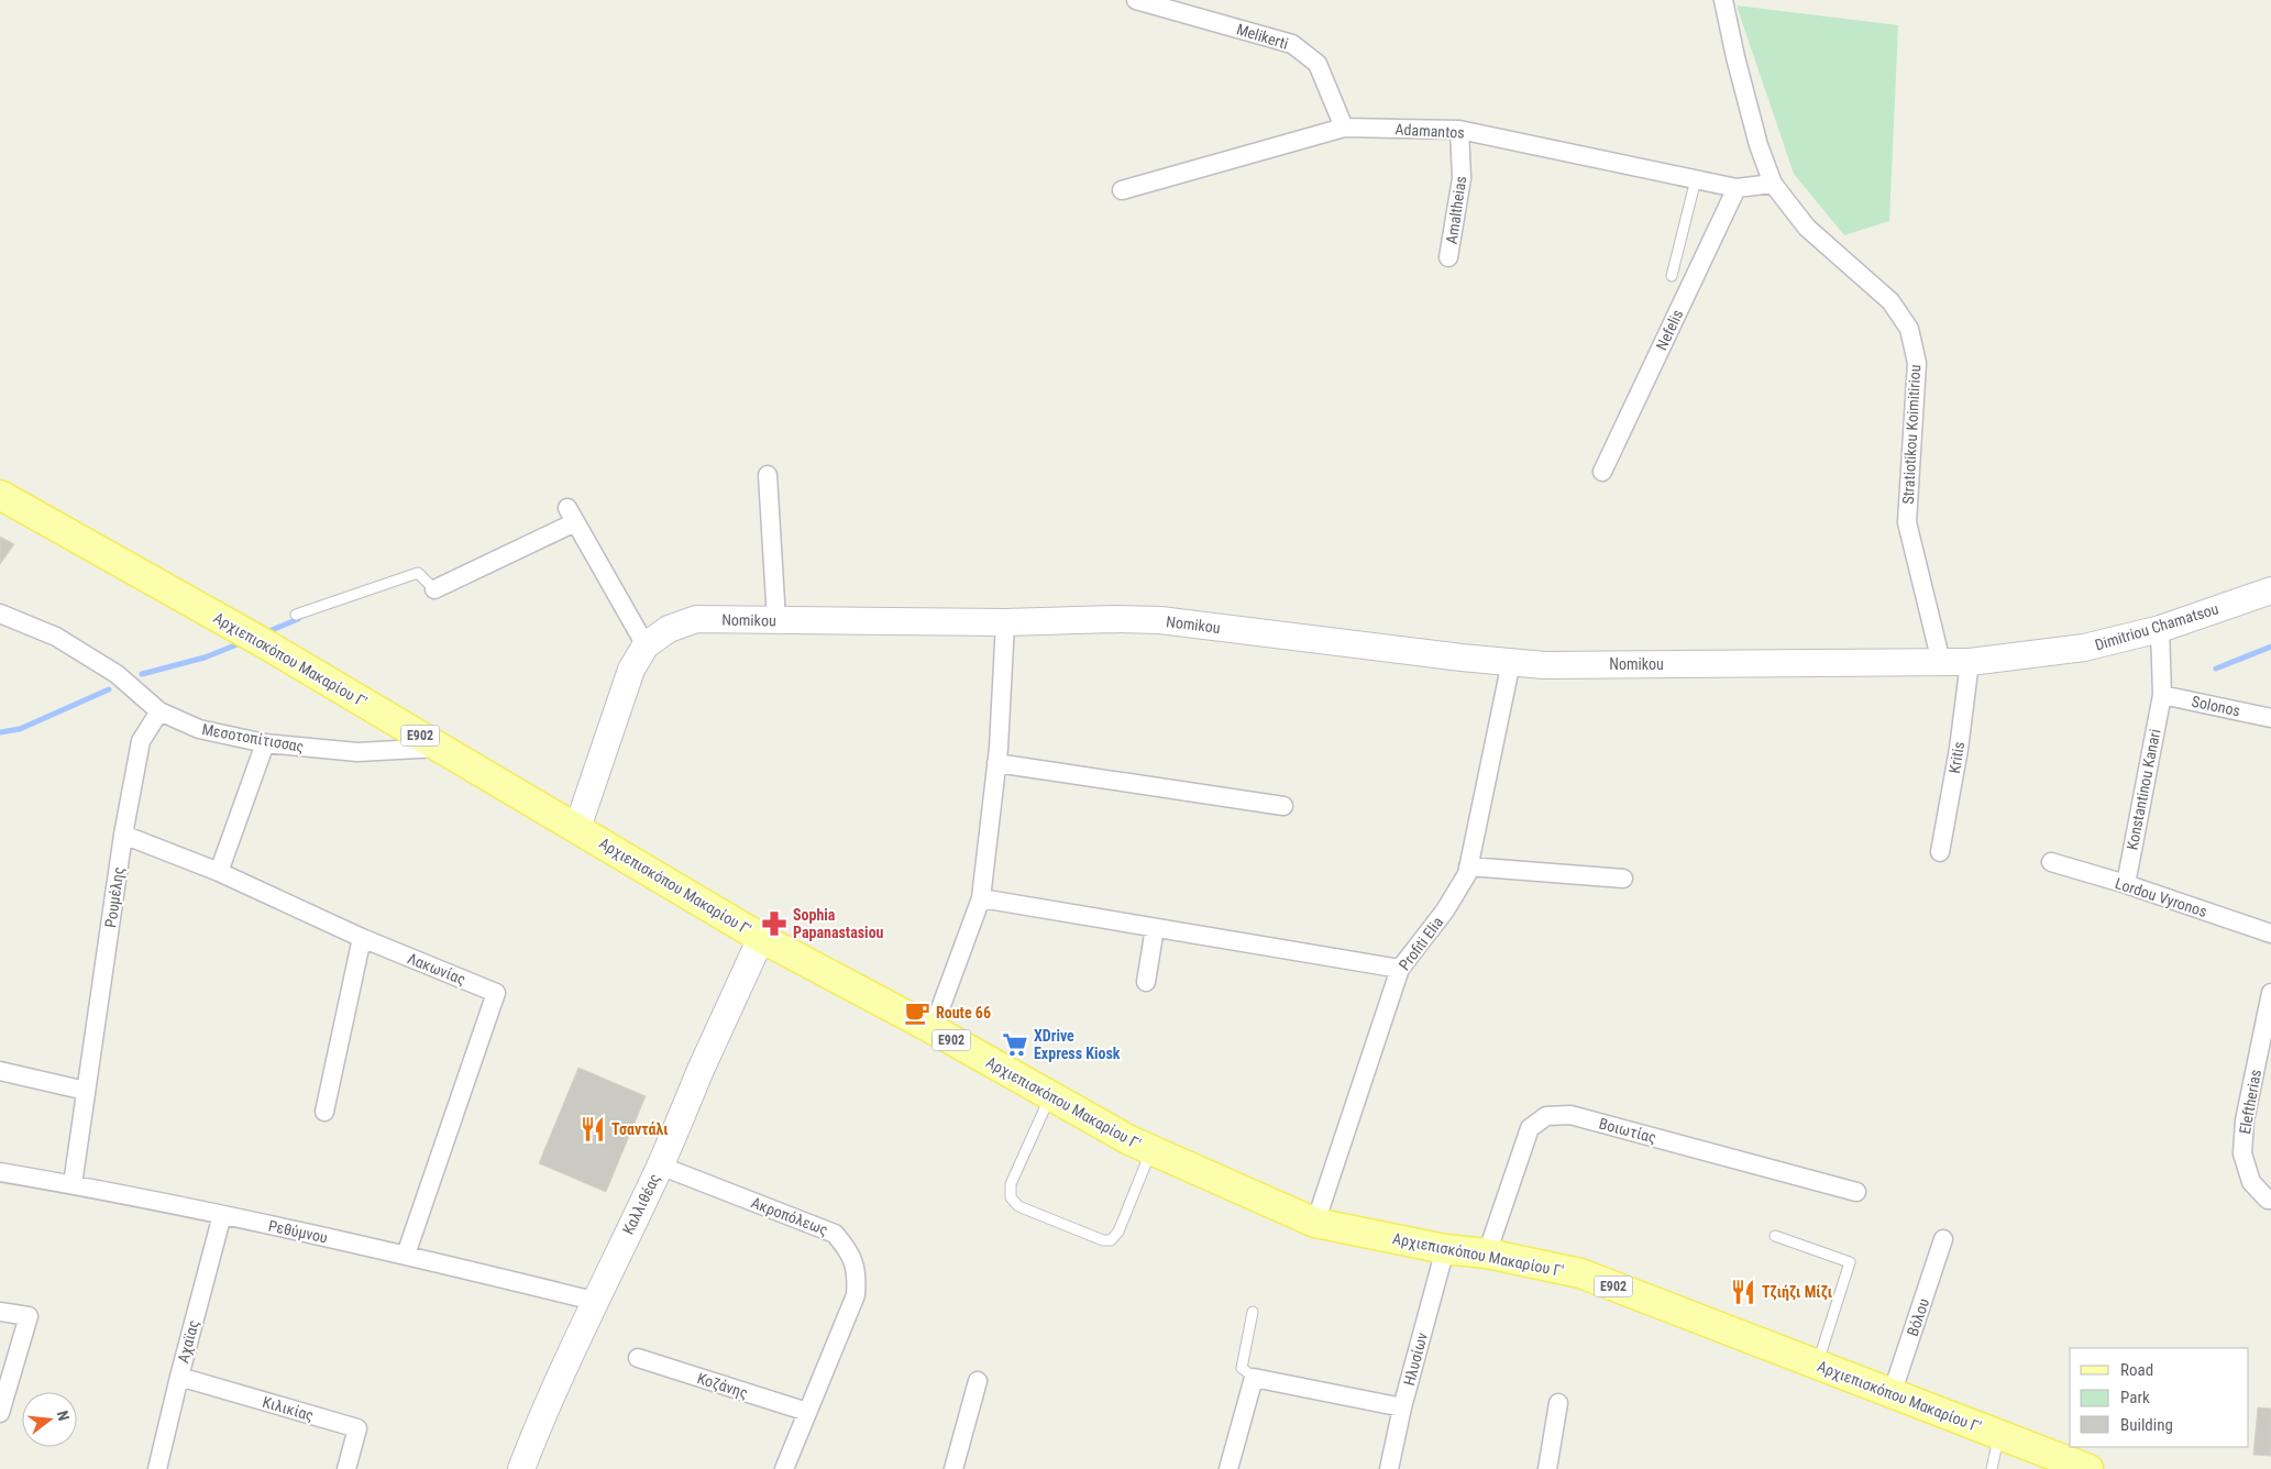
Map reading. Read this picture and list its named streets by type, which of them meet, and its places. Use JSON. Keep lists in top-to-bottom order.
{
  "streets": {
    "main road": ["Αρχιεπισκόπου Μακαρίου Γ'", "E902"],
    "street": [
      "Melikerti",
      "Adamantos",
      "Amaltheias",
      "Nefelis",
      "Stratiotikou Koimitiriou",
      "Nomikou",
      "Dimitriou Chamatsou",
      "Solonos",
      "Μεσοτοπίτισσας",
      "Kritis",
      "Konstantinou Kanari",
      "Ρουμέλης",
      "Lordou Vyronos",
      "Profiti Elia",
      "Λακωνίας",
      "Eleftherias",
      "Βοιωτίας",
      "Καλλιθέας",
      "Ακροπόλεως",
      "Ρεθύμνου",
      "Βόλου",
      "Αχαϊας",
      "Ηλυσίων",
      "Κοζάνης",
      "Κιλικίας"
    ]
  },
  "crossings": [
    ["Melikerti", "Adamantos"],
    ["Adamantos", "Amaltheias"],
    ["Adamantos", "Nefelis"],
    ["Adamantos", "Stratiotikou Koimitiriou"],
    ["Stratiotikou Koimitiriou", "Nomikou"],
    ["Stratiotikou Koimitiriou", "Dimitriou Chamatsou"],
    ["Nomikou", "Dimitriou Chamatsou"],
    ["Nomikou", "Αρχιεπισκόπου Μακαρίου Γ'"],
    ["Nomikou", "Profiti Elia"],
    ["Dimitriou Chamatsou", "Kritis"],
    ["Dimitriou Chamatsou", "Konstantinou Kanari"],
    ["Αρχιεπισκόπου Μακαρίου Γ'", "Μεσοτοπίτισσας"],
    ["Αρχιεπισκόπου Μακαρίου Γ'", "Profiti Elia"],
    ["Αρχιεπισκόπου Μακαρίου Γ'", "Βοιωτίας"],
    ["Αρχιεπισκόπου Μακαρίου Γ'", "Καλλιθέας"],
    ["Αρχιεπισκόπου Μακαρίου Γ'", "Βόλου"],
    ["Αρχιεπισκόπου Μακαρίου Γ'", "Ηλυσίων"],
    ["Solonos", "Konstantinou Kanari"],
    ["Μεσοτοπίτισσας", "Ρουμέλης"],
    ["Konstantinou Kanari", "Lordou Vyronos"],
    ["Ρουμέλης", "Λακωνίας"],
    ["Ρουμέλης", "Ρεθύμνου"],
    ["Λακωνίας", "Ρεθύμνου"],
    ["Καλλιθέας", "Ακροπόλεως"],
    ["Καλλιθέας", "Ρεθύμνου"],
    ["Ακροπόλεως", "Κοζάνης"],
    ["Ρεθύμνου", "Αχαϊας"],
    ["Αχαϊας", "Κιλικίας"]
  ],
  "places": {
    "pharmacy": ["Sophia Papanastasiou"],
    "cafe": ["Route 66"],
    "supermarket": ["XDrive Express Kiosk"],
    "restaurant": ["Τσαντάλι", "Τζιήζι Μίζι"]
  },
  "legend": ["Road", "Park", "Building"],
  "north": "right"
}
